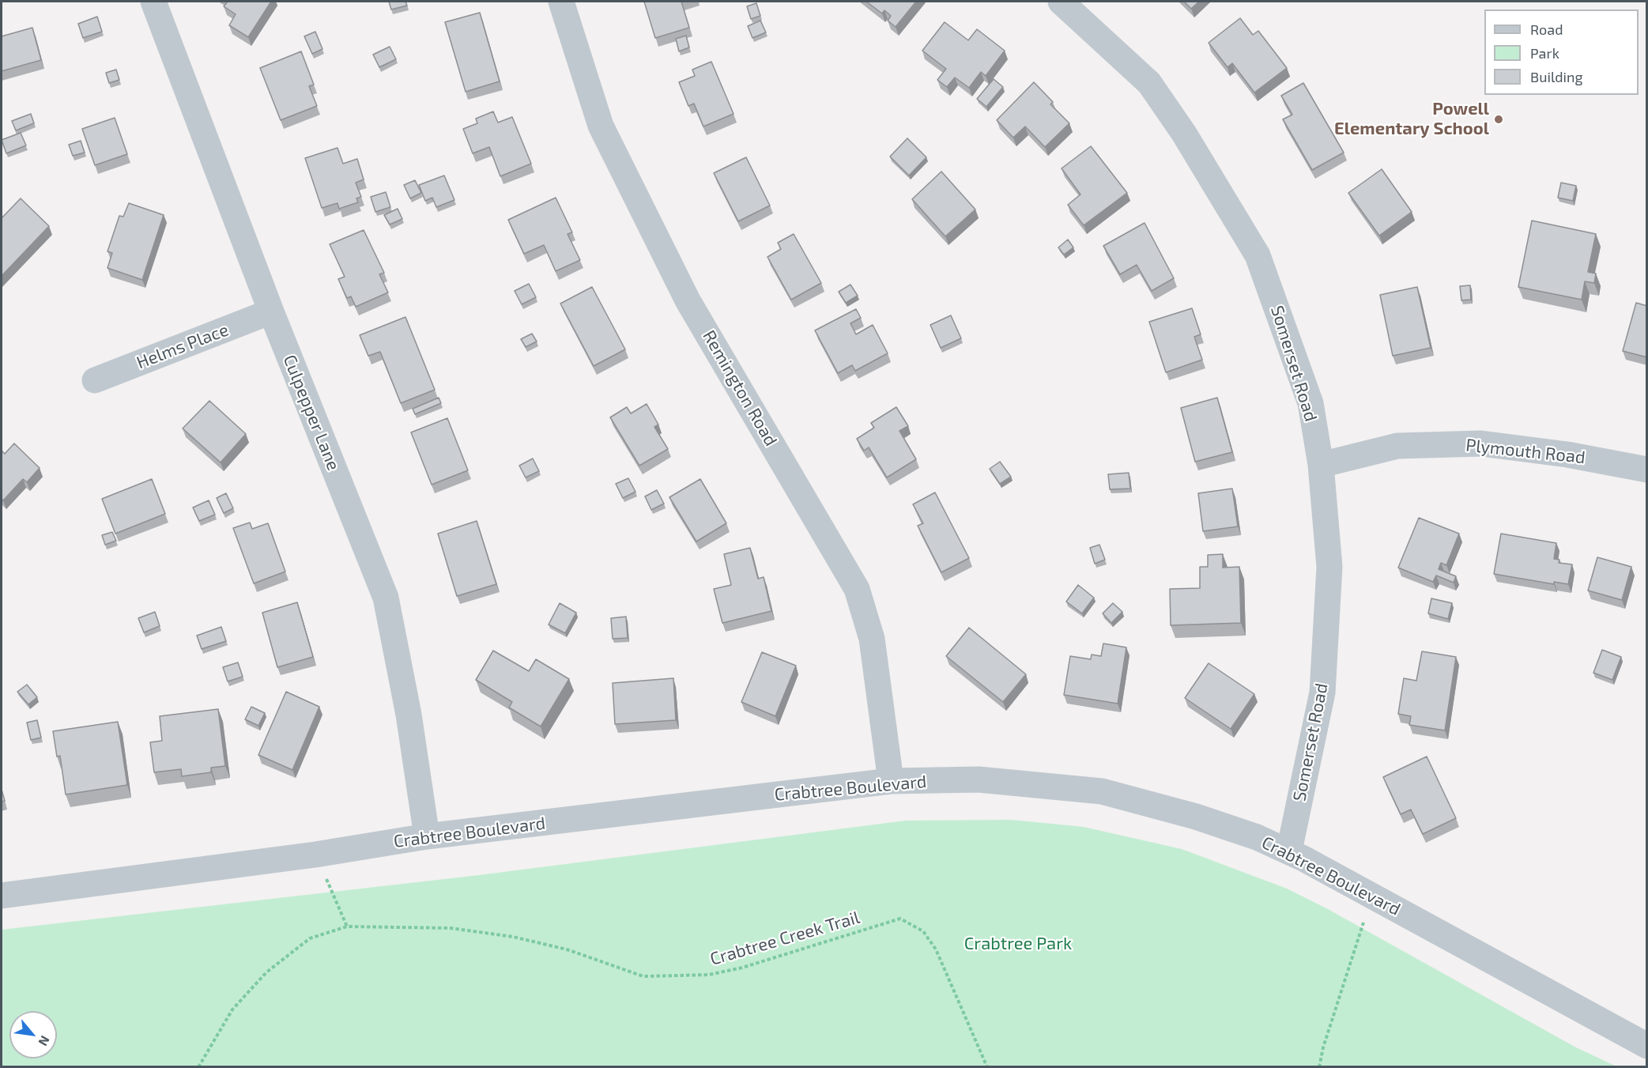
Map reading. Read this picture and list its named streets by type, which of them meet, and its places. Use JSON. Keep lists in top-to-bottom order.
{
  "streets": {
    "street": [
      "Helms Place",
      "Somerset Road",
      "Remington Road",
      "Culpepper Lane",
      "Plymouth Road",
      "Crabtree Boulevard"
    ],
    "path": ["Crabtree Creek Trail"]
  },
  "crossings": [
    ["Helms Place", "Culpepper Lane"],
    ["Somerset Road", "Plymouth Road"],
    ["Somerset Road", "Crabtree Boulevard"],
    ["Remington Road", "Crabtree Boulevard"],
    ["Culpepper Lane", "Crabtree Boulevard"]
  ],
  "parks": ["Crabtree Park"],
  "places": ["Powell Elementary School"],
  "legend": ["Road", "Park", "Building"],
  "north": "bottom right"
}
